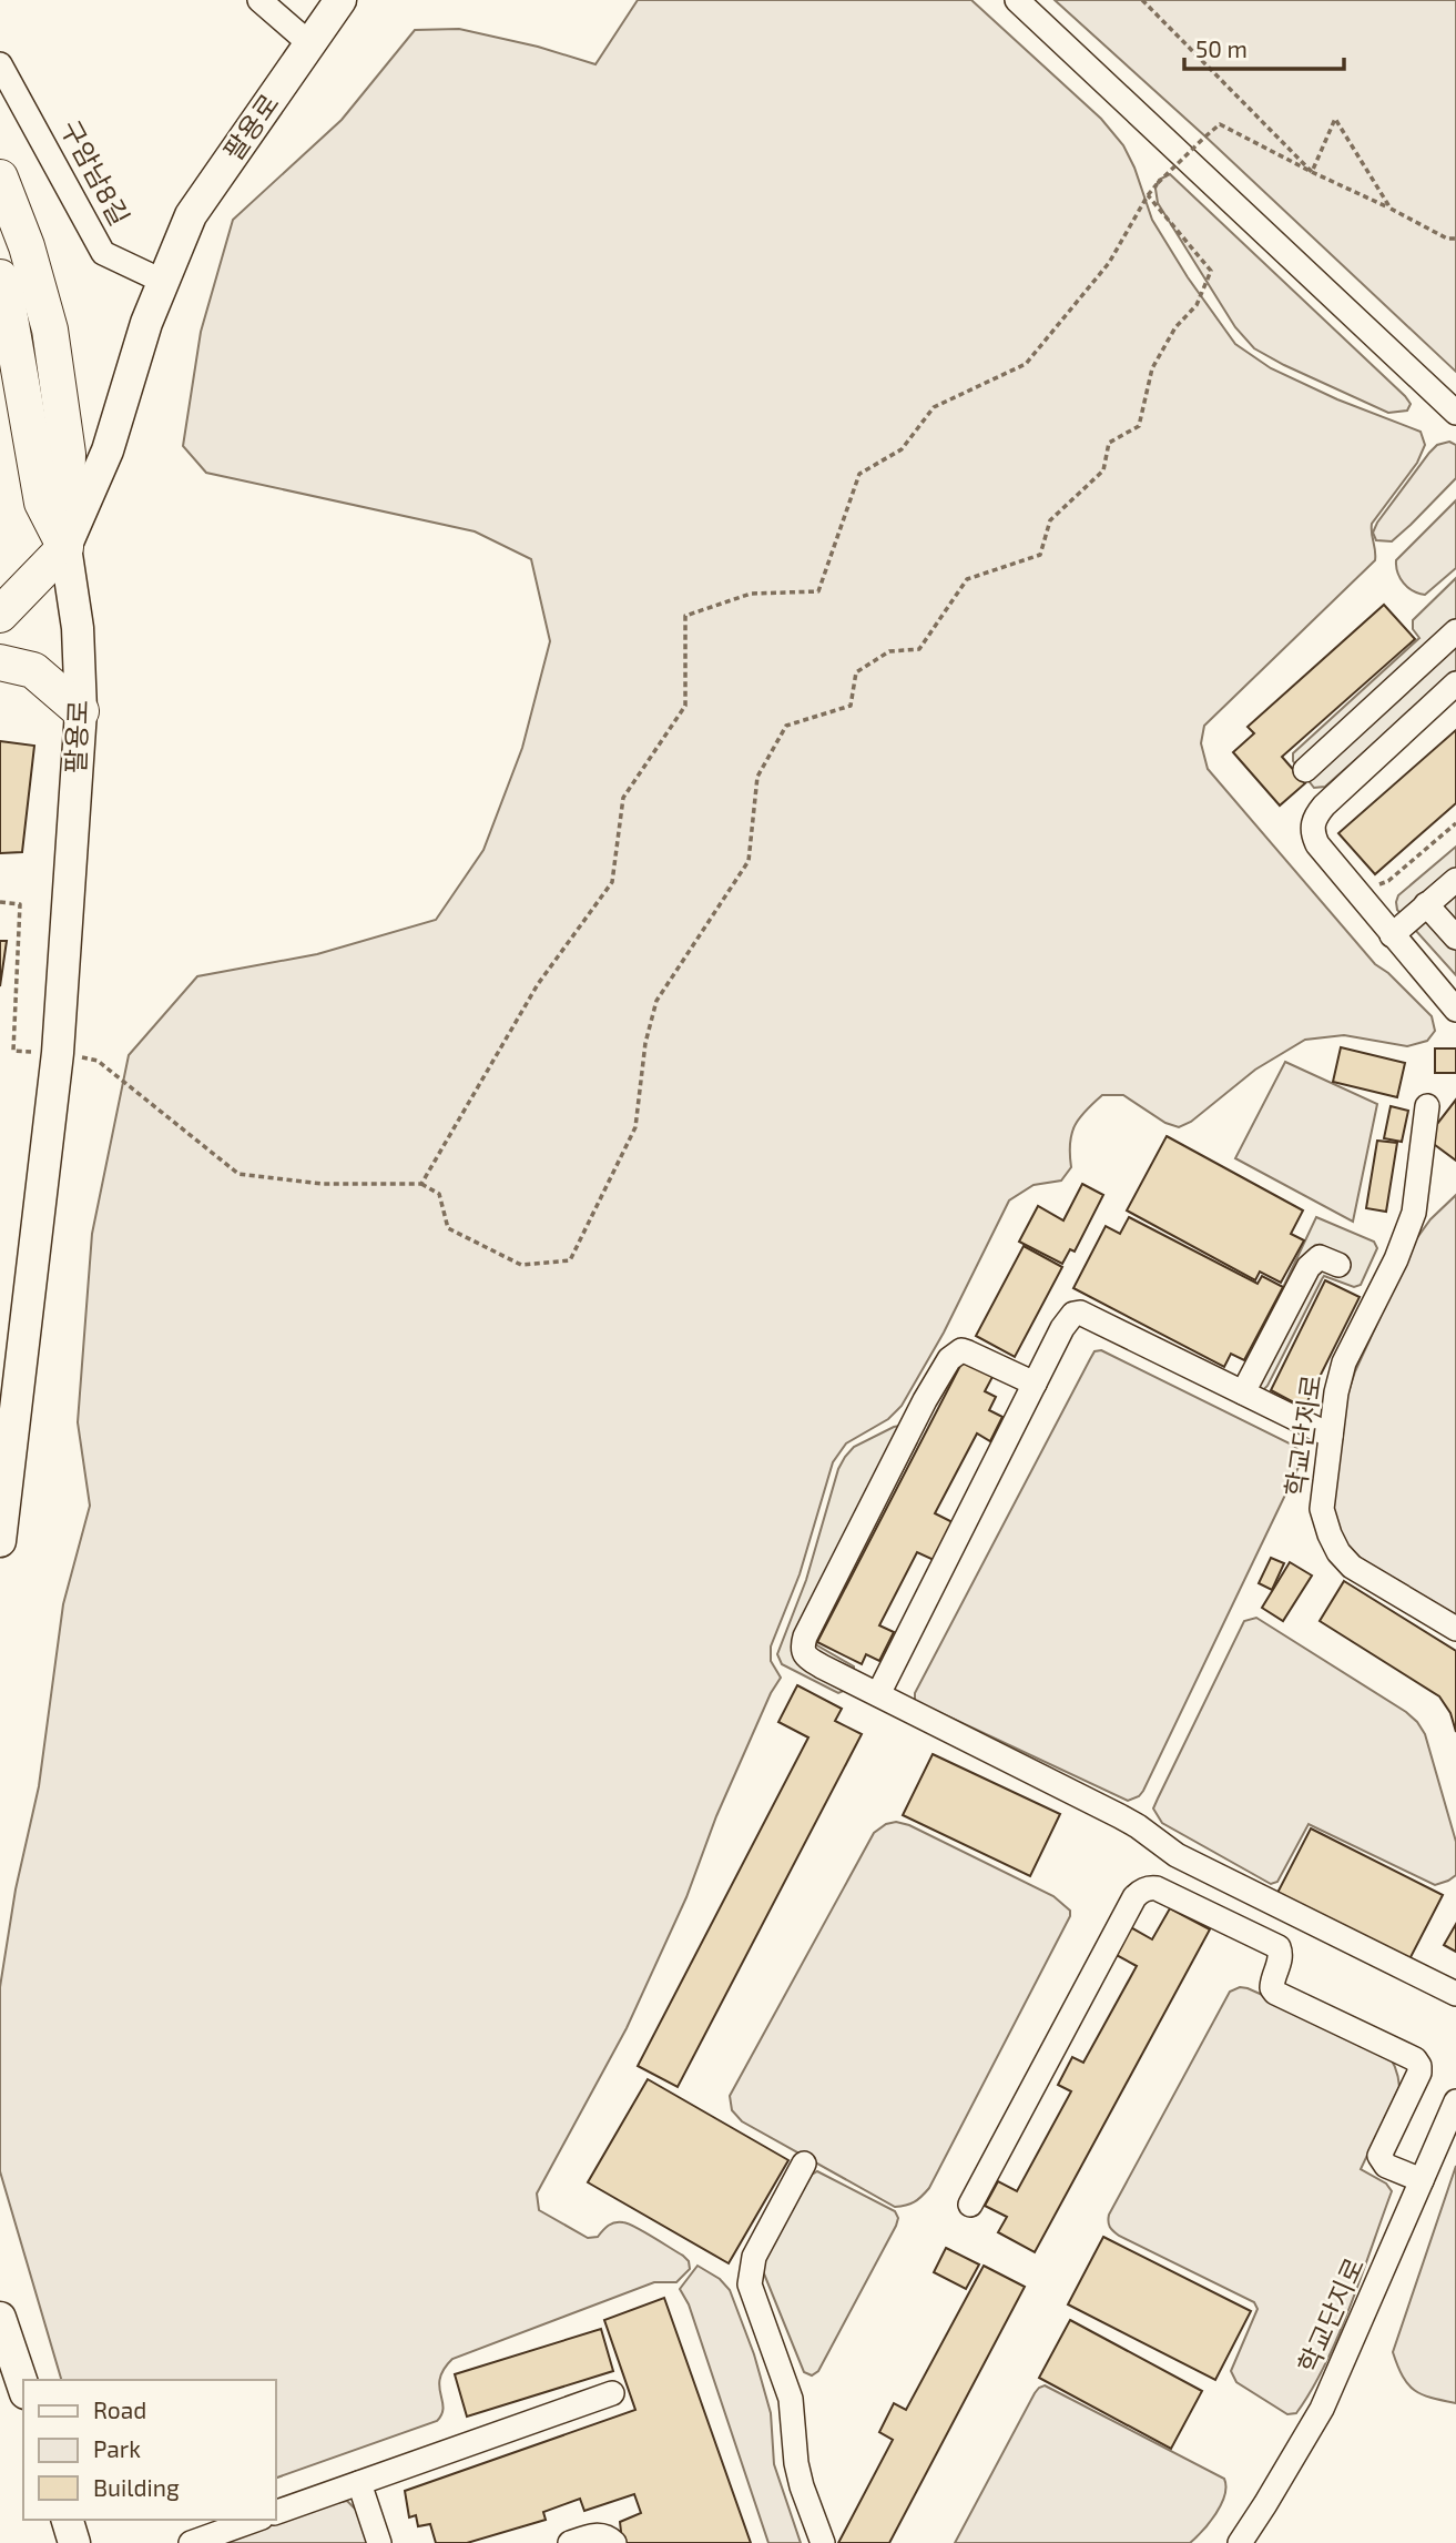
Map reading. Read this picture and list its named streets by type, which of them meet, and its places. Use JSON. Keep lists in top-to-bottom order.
{
  "streets": {
    "main road": ["팔용로"],
    "street": ["구암남8길", "학교단지로"]
  },
  "crossings": [
    ["팔용로", "구암남8길"]
  ],
  "legend": ["Road", "Park", "Building"],
  "scale_bar": "50 m"
}
